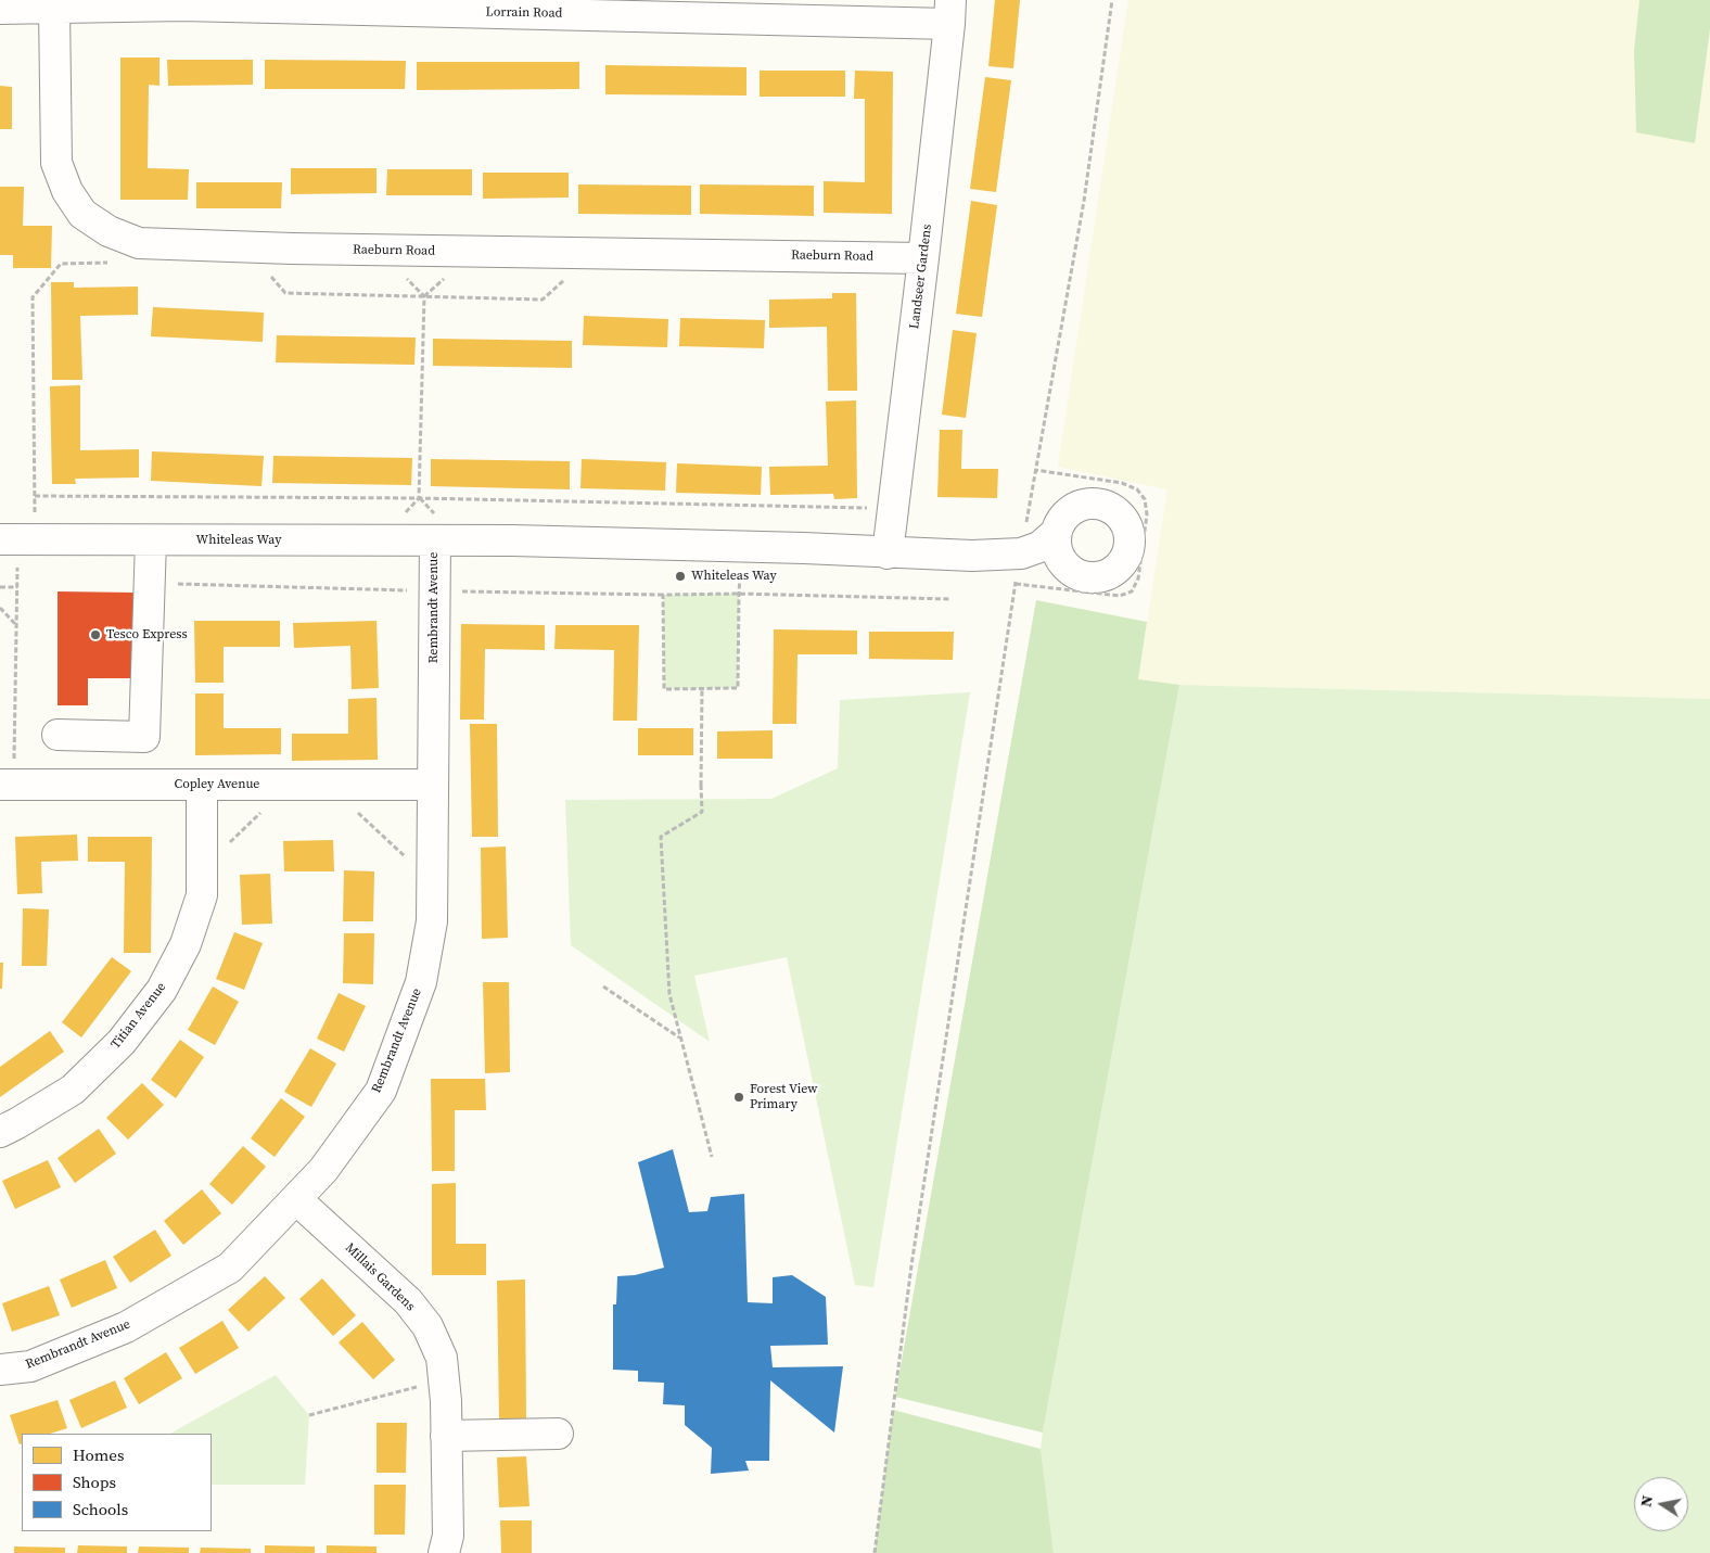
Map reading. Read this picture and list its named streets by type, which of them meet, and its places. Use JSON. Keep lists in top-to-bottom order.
{
  "streets": {
    "street": [
      "Lorrain Road",
      "Raeburn Road",
      "Landseer Gardens",
      "Whiteleas Way",
      "Rembrandt Avenue",
      "Copley Avenue",
      "Titian Avenue",
      "Millais Gardens"
    ]
  },
  "crossings": [
    ["Lorrain Road", "Raeburn Road"],
    ["Lorrain Road", "Landseer Gardens"],
    ["Raeburn Road", "Landseer Gardens"],
    ["Landseer Gardens", "Whiteleas Way"],
    ["Whiteleas Way", "Rembrandt Avenue"],
    ["Rembrandt Avenue", "Copley Avenue"],
    ["Rembrandt Avenue", "Millais Gardens"],
    ["Copley Avenue", "Titian Avenue"]
  ],
  "places": ["Whiteleas Way", "Tesco Express", "Forest View Primary"],
  "legend": ["Homes", "Shops", "Schools"],
  "north": "left"
}
